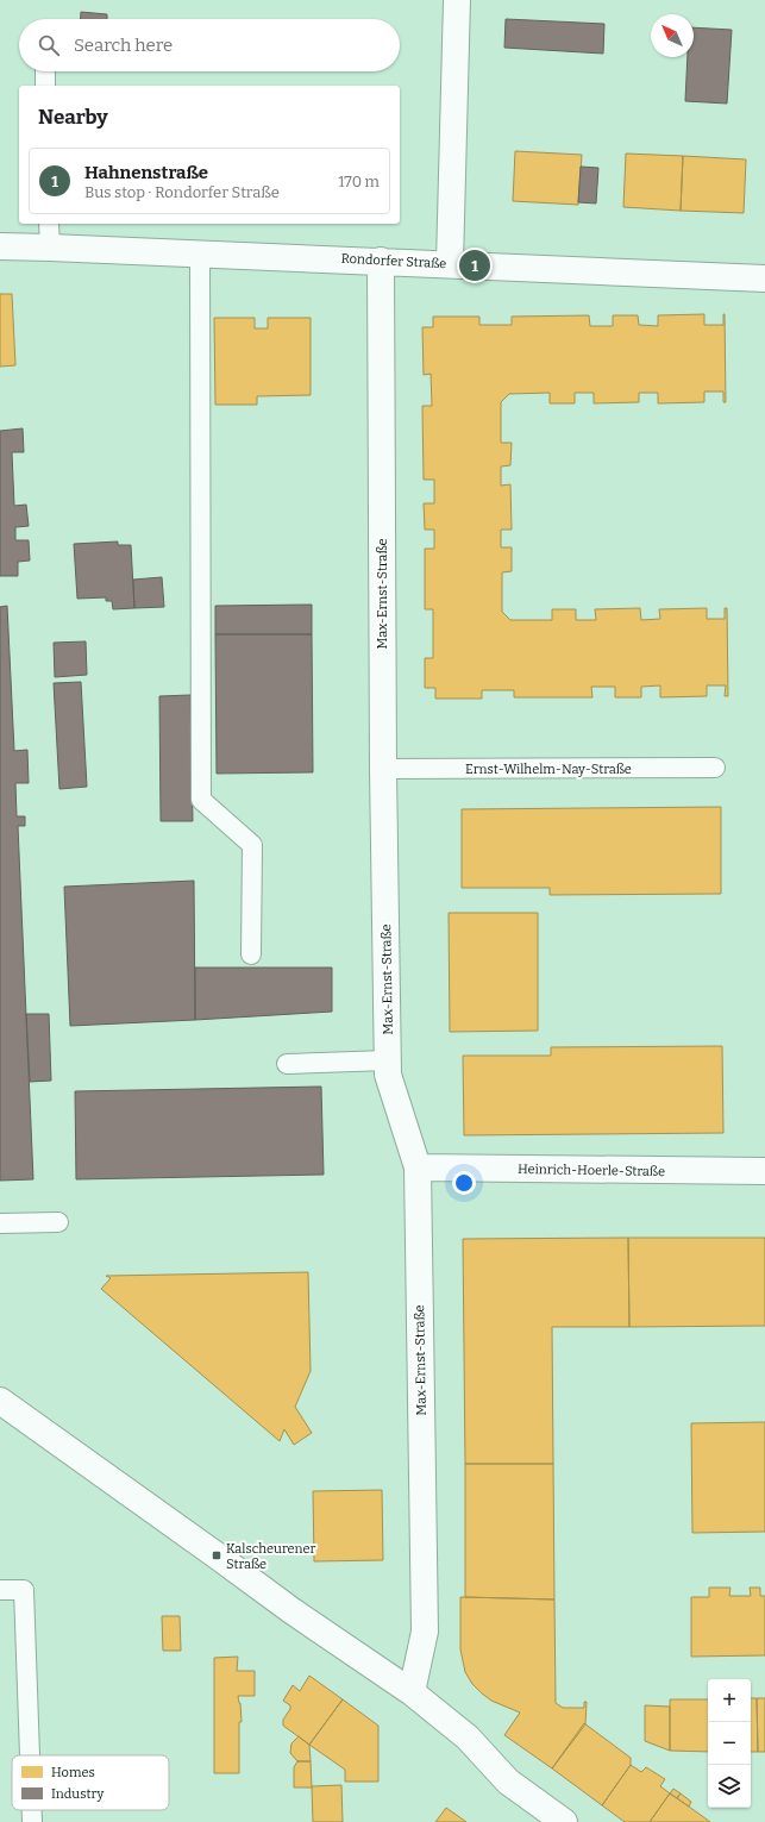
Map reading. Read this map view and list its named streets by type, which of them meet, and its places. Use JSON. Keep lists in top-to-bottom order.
{
  "streets": {
    "street": ["Rondorfer Straße", "Max-Ernst-Straße", "Heinrich-Hoerle-Straße"],
    "lane": ["Ernst-Wilhelm-Nay-Straße"]
  },
  "crossings": [
    ["Rondorfer Straße", "Max-Ernst-Straße"],
    ["Max-Ernst-Straße", "Ernst-Wilhelm-Nay-Straße"],
    ["Max-Ernst-Straße", "Heinrich-Hoerle-Straße"]
  ],
  "places": {
    "transit": ["Kalscheurener Straße"]
  },
  "legend": ["Homes", "Industry"],
  "north": "top left",
  "page": {
    "search": "Search here",
    "heading": "Nearby",
    "list": [
      {
        "mark": "1",
        "name": "Hahnenstraße",
        "note": "Bus stop · Rondorfer Straße",
        "value": "170 m"
      }
    ],
    "pins": "1",
    "map_buttons": ["+", "−"]
  }
}
